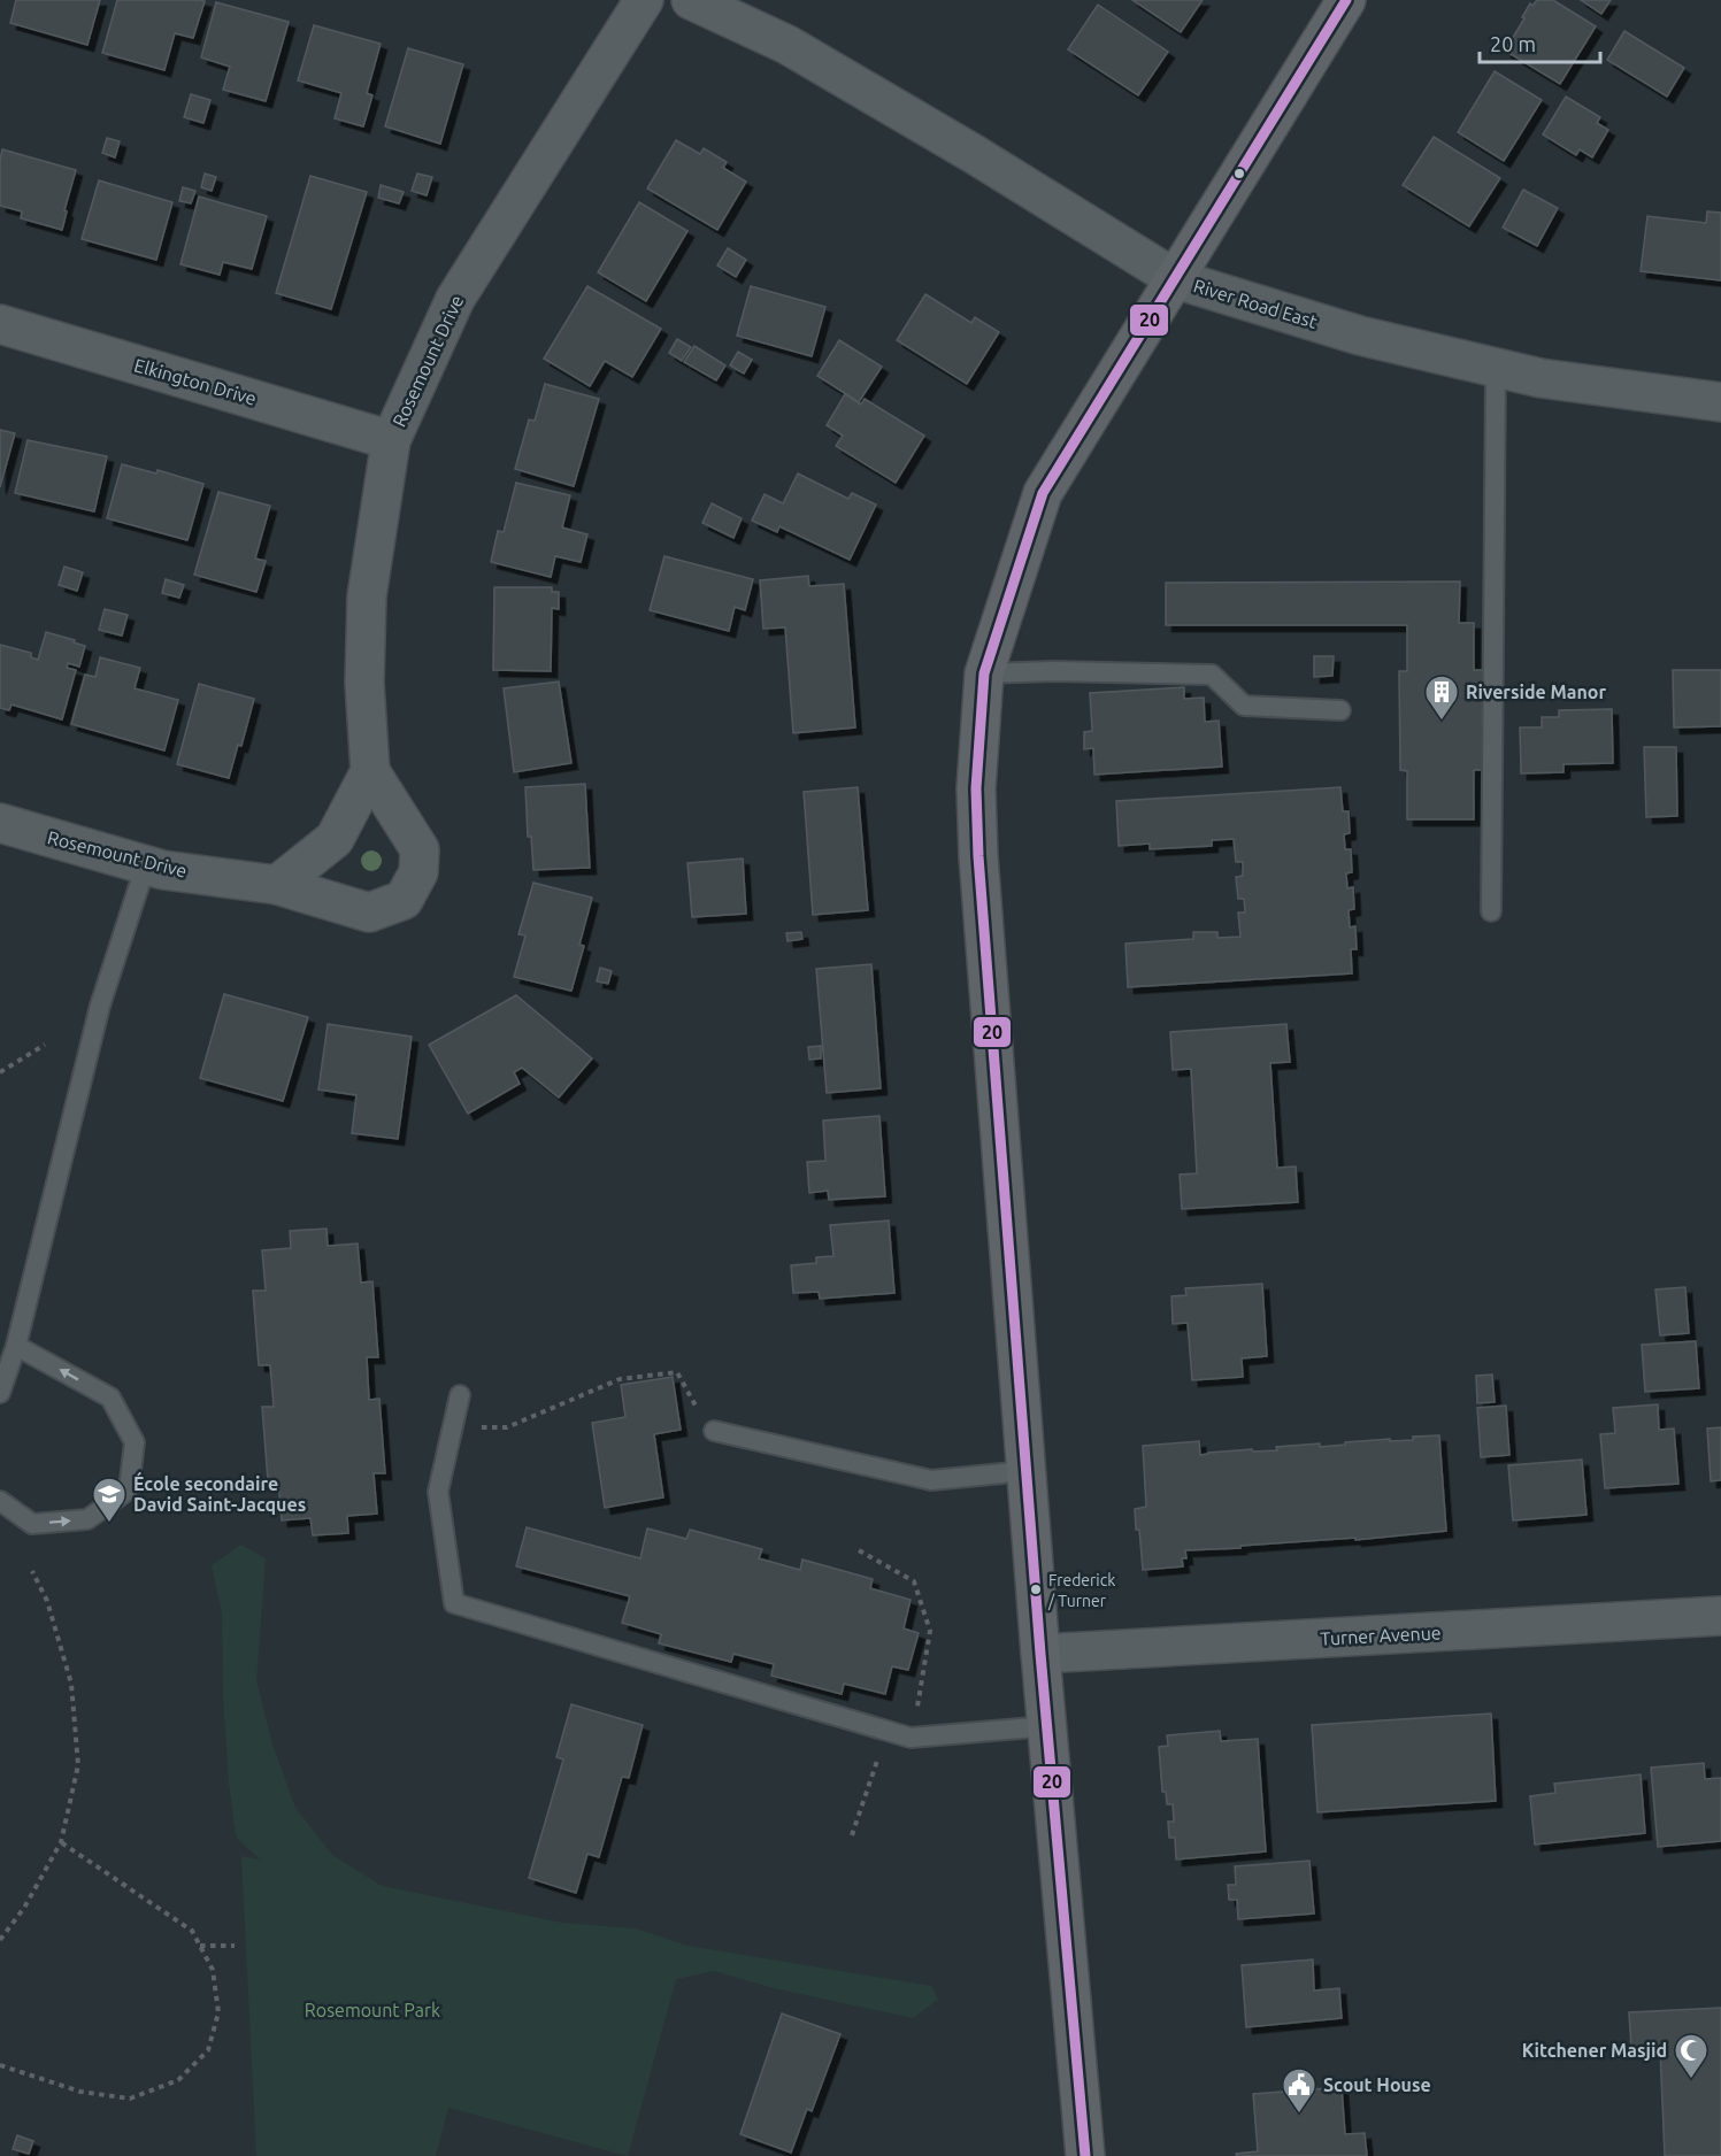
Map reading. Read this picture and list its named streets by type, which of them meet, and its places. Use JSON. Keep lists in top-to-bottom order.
{
  "streets": {
    "street": [
      "River Road East",
      "Rosemount Drive",
      "Elkington Drive",
      "Turner Avenue"
    ]
  },
  "crossings": [
    ["Rosemount Drive", "Elkington Drive"]
  ],
  "parks": ["Rosemount Park"],
  "places": {
    "building": ["Riverside Manor"],
    "school or university": ["École secondaire David Saint-Jacques"],
    "other": ["Frederick / Turner"],
    "mosque": ["Kitchener Masjid"],
    "public building": ["Scout House"]
  },
  "lines": ["transit line 20"],
  "scale_bar": "20 m"
}
